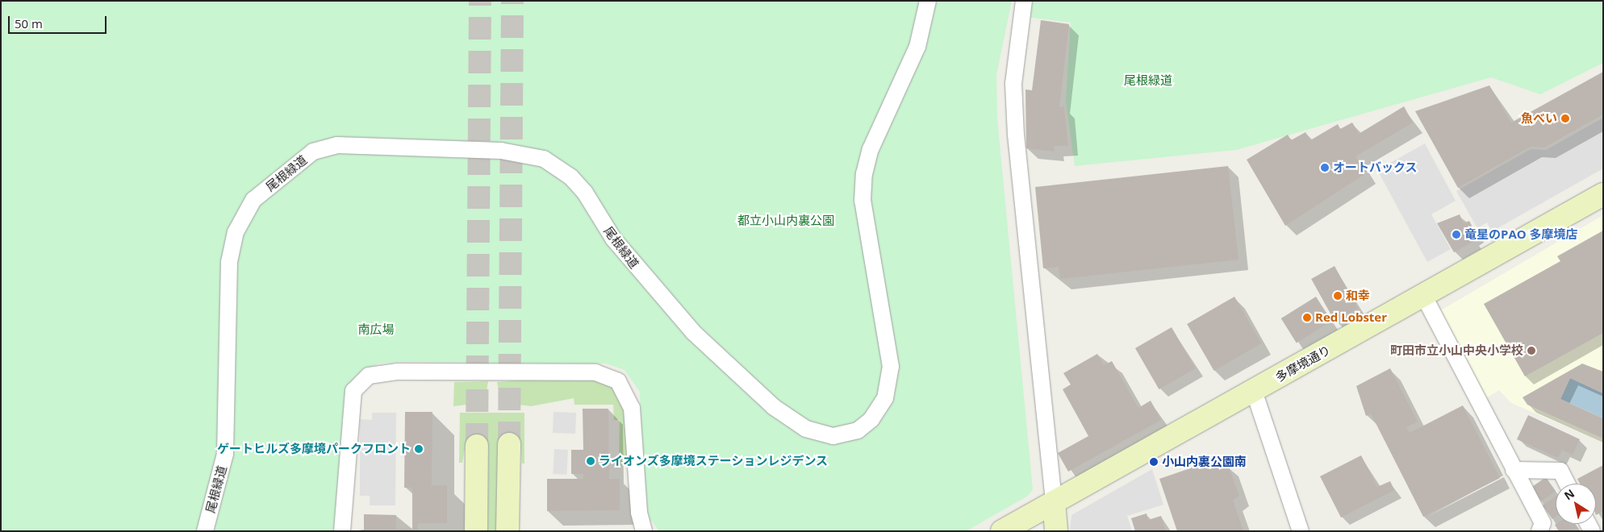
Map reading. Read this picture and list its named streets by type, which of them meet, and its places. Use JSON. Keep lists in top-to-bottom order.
{
  "streets": {
    "street": ["尾根緑道", "多摩境通り"]
  },
  "parks": ["尾根緑道", "都立小山内裏公園", "南広場"],
  "places": [
    "魚べい",
    "オートバックス",
    "竜星のPAO 多摩境店",
    "和幸",
    "Red Lobster",
    "町田市立小山中央小学校",
    "ゲートヒルズ多摩境パークフロント",
    "ライオンズ多摩境ステーションレジデンス",
    "小山内裏公園南"
  ],
  "scale_bar": "50 m",
  "north": "top left"
}
